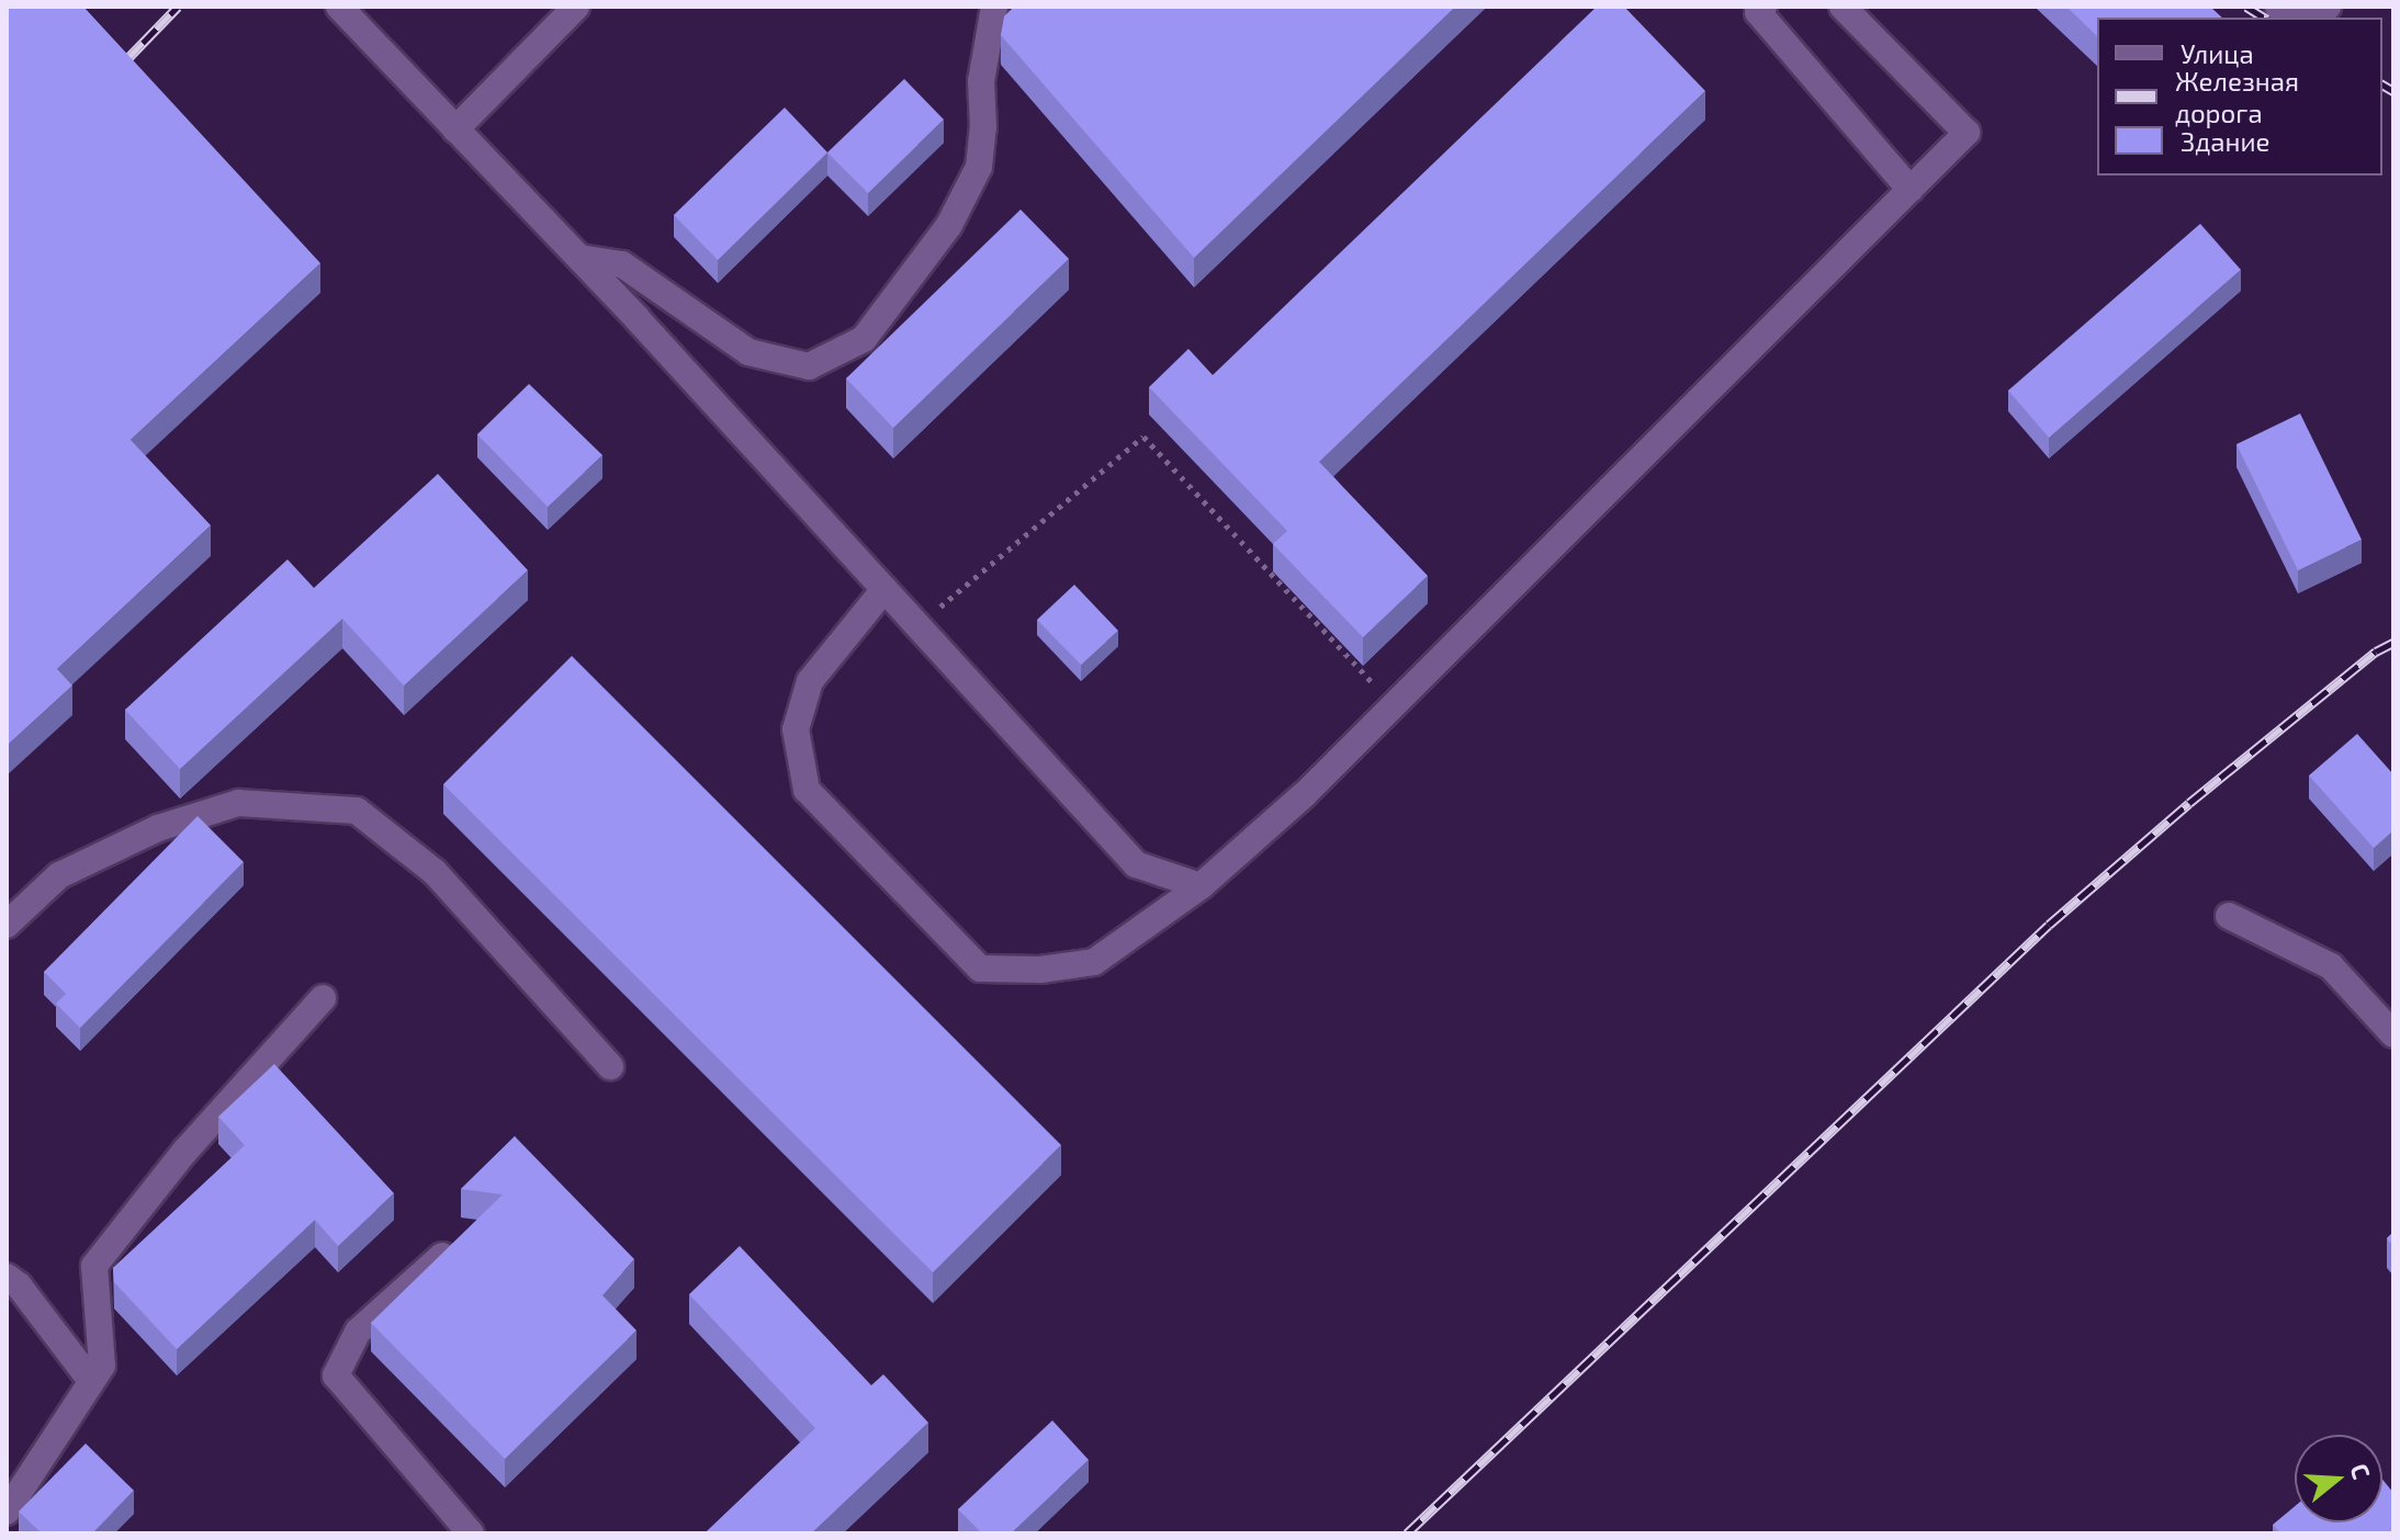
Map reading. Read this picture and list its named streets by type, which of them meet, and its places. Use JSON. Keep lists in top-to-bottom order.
{
  "legend": ["Улица", "Железная дорога", "Здание"],
  "north": "right"
}
